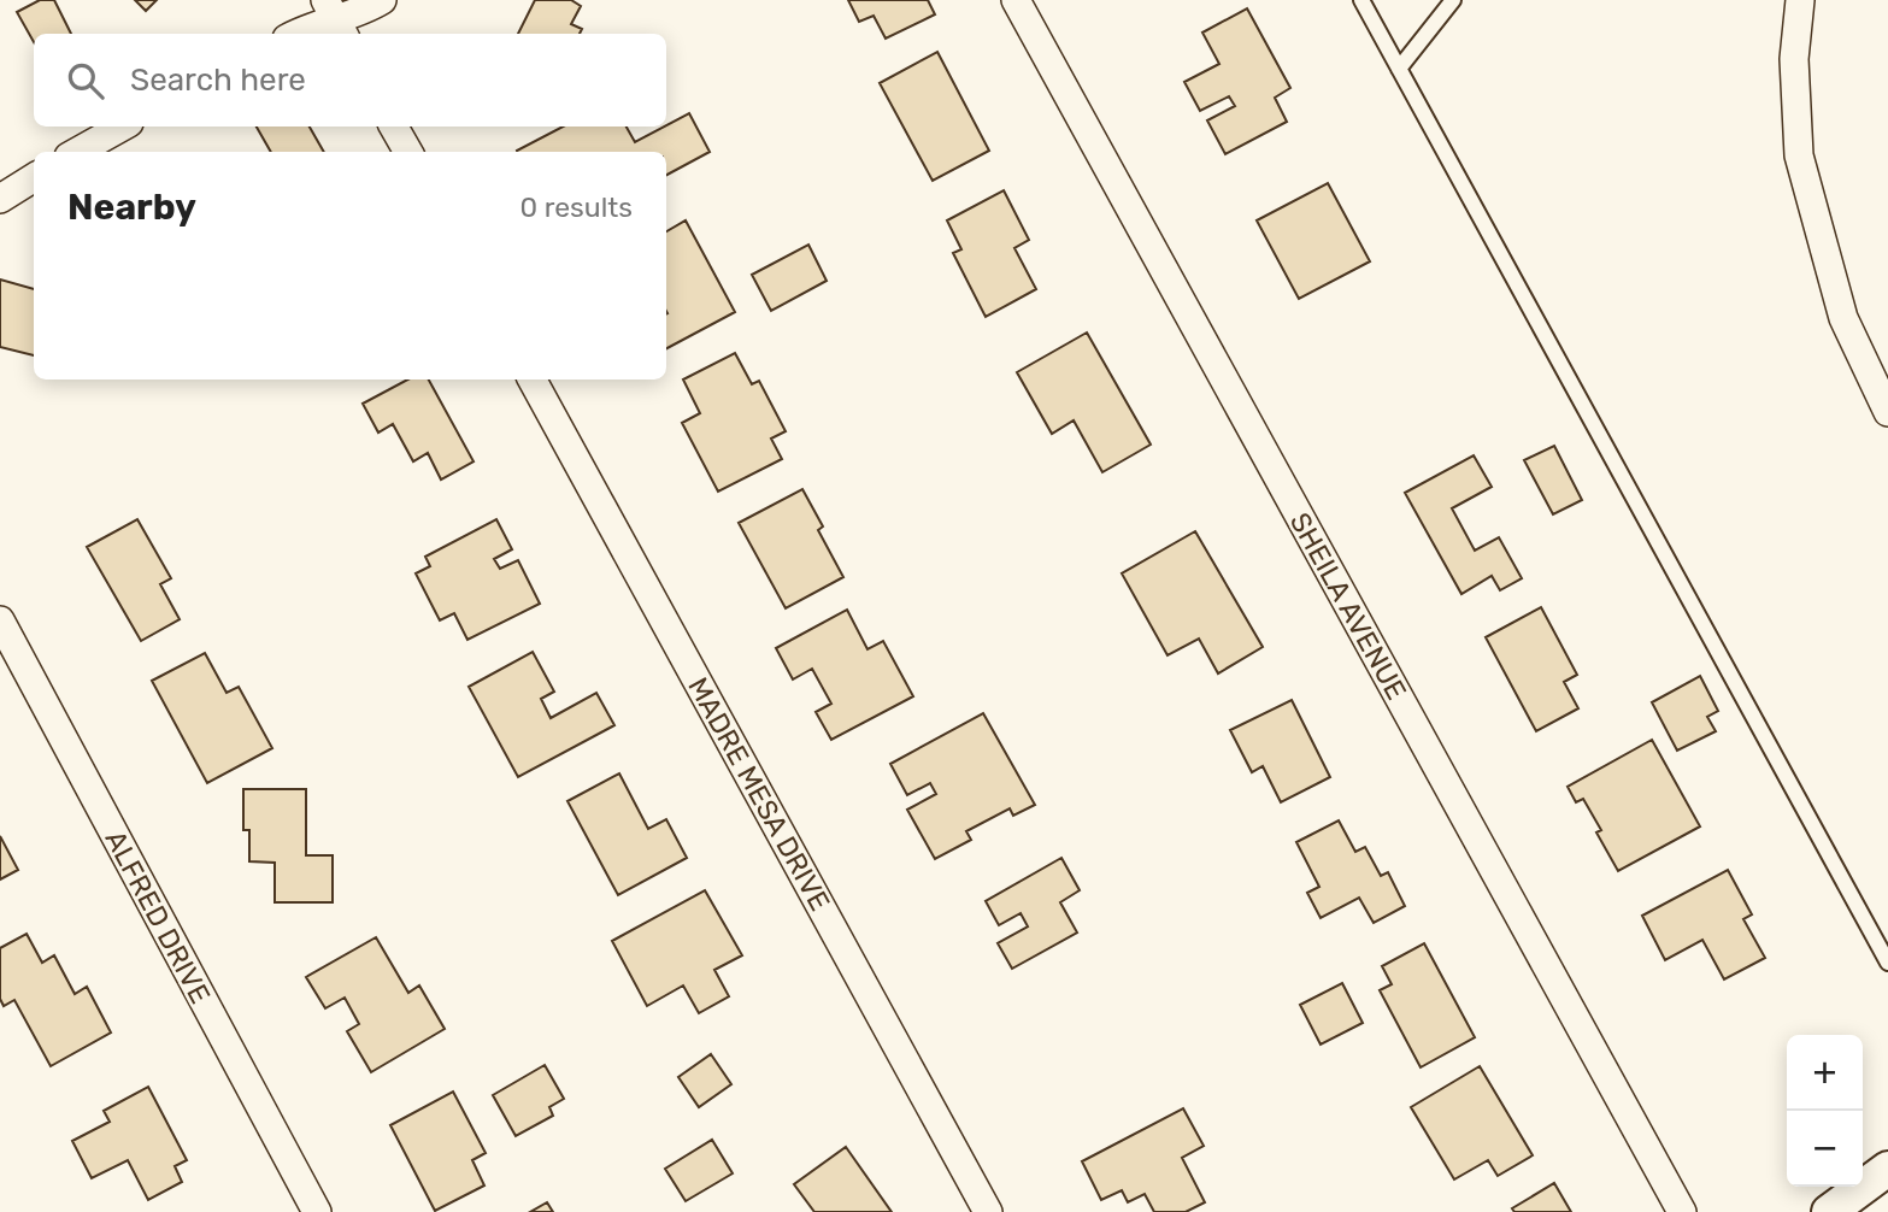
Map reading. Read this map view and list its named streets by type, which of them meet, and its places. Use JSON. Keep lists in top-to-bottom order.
{
  "streets": {
    "street": ["SHEILA AVENUE", "MADRE MESA DRIVE", "ALFRED DRIVE"]
  },
  "page": {
    "search": "Search here",
    "heading": ["Nearby", "0 results"],
    "map_buttons": ["+", "−"]
  }
}
